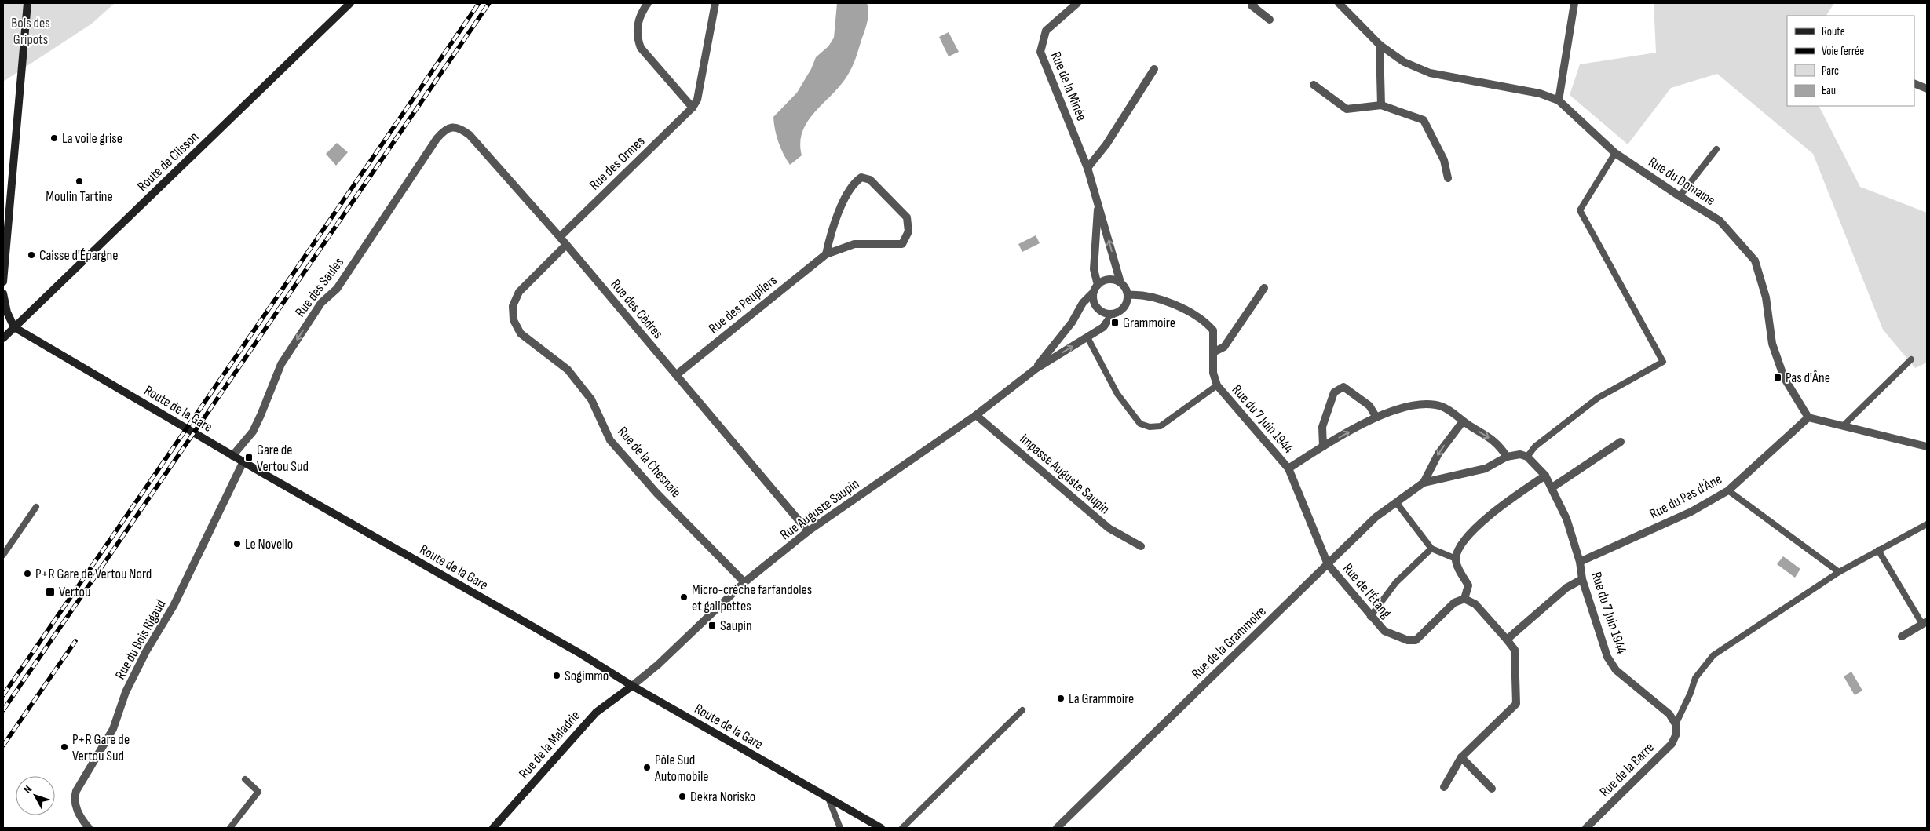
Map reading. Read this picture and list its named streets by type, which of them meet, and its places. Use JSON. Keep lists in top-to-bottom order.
{
  "streets": {
    "main road": ["Route de Clisson", "Route de la Gare", "Rue de la Maladrie"],
    "street": [
      "Rue de la Minée",
      "Rue des Ormes",
      "Rue du Domaine",
      "Rue des Saules",
      "Rue des Peupliers",
      "Rue des Cèdres",
      "Rue du 7 Juin 1944",
      "Rue de la Chesnaie",
      "Impasse Auguste Saupin",
      "Rue du Pas d'Âne",
      "Rue Auguste Saupin",
      "Rue de l'Étang",
      "Rue du Bois Rigaud",
      "Rue de la Grammoire",
      "Rue de la Barre"
    ]
  },
  "crossings": [
    ["Rue de la Minée", "Rue du 7 Juin 1944"],
    ["Rue de la Minée", "Rue Auguste Saupin"],
    ["Route de Clisson", "Route de la Gare"],
    ["Rue des Ormes", "Rue des Cèdres"],
    ["Rue du Domaine", "Rue du Pas d'Âne"],
    ["Rue des Saules", "Rue des Cèdres"],
    ["Rue des Saules", "Route de la Gare"],
    ["Rue des Peupliers", "Rue des Cèdres"],
    ["Rue des Cèdres", "Rue de la Chesnaie"],
    ["Rue des Cèdres", "Rue Auguste Saupin"],
    ["Route de la Gare", "Rue Auguste Saupin"],
    ["Route de la Gare", "Rue du Bois Rigaud"],
    ["Route de la Gare", "Rue de la Maladrie"],
    ["Rue du 7 Juin 1944", "Rue du Pas d'Âne"],
    ["Rue du 7 Juin 1944", "Rue Auguste Saupin"],
    ["Rue du 7 Juin 1944", "Rue de l'Étang"],
    ["Rue du 7 Juin 1944", "Rue de la Grammoire"],
    ["Rue du 7 Juin 1944", "Rue de la Barre"],
    ["Rue de la Chesnaie", "Rue Auguste Saupin"],
    ["Impasse Auguste Saupin", "Rue Auguste Saupin"],
    ["Rue Auguste Saupin", "Rue de la Maladrie"],
    ["Rue de l'Étang", "Rue de la Grammoire"]
  ],
  "one_way": ["Rue des Saules"],
  "parks": ["Bois des Gripots"],
  "places": {
    "other": [
      "La voile grise",
      "Moulin Tartine",
      "Caisse d'Épargne",
      "Le Novello",
      "P+R Gare de Vertou Nord",
      "Micro-crèche farfandoles et galipettes",
      "Sogimmo",
      "La Grammoire",
      "P+R Gare de Vertou Sud",
      "Pôle Sud Automobile",
      "Dekra Norisko"
    ],
    "transit": [
      "Grammoire",
      "Pas d'Âne",
      "Gare de Vertou Sud",
      "Vertou",
      "Saupin"
    ]
  },
  "legend": [
    "Route",
    "Voie ferrée",
    "Parc",
    "Eau"
  ],
  "north": "top left"
}
